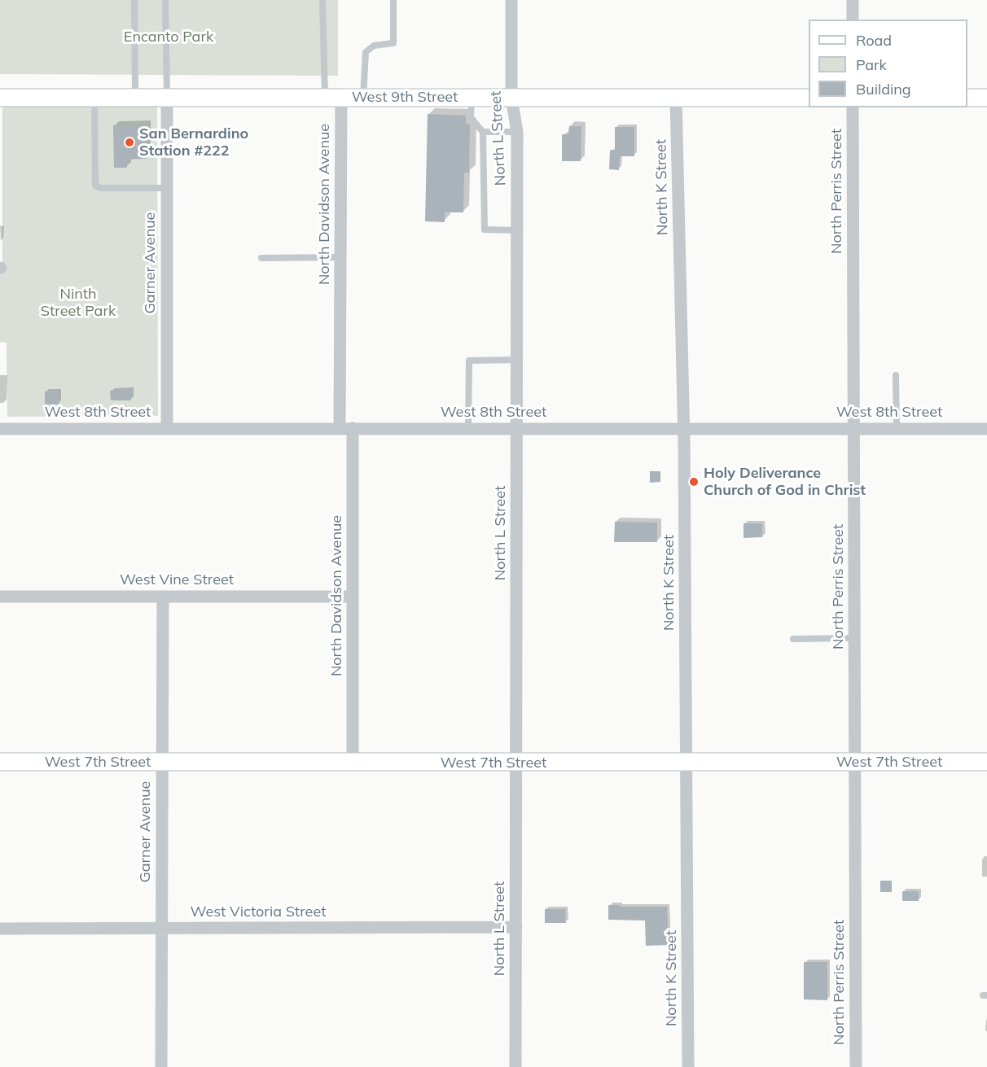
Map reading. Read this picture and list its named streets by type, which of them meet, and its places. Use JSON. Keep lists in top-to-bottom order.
{
  "streets": {
    "street": [
      "West 9th Street",
      "North L Street",
      "North K Street",
      "North Perris Street",
      "North Davidson Avenue",
      "Garner Avenue",
      "West 8th Street",
      "West Vine Street",
      "West 7th Street",
      "West Victoria Street"
    ]
  },
  "crossings": [
    ["West 9th Street", "North L Street"],
    ["West 9th Street", "North K Street"],
    ["West 9th Street", "North Davidson Avenue"],
    ["West 9th Street", "Garner Avenue"],
    ["North L Street", "West 8th Street"],
    ["North L Street", "West 7th Street"],
    ["North L Street", "West Victoria Street"],
    ["North K Street", "West 8th Street"],
    ["North K Street", "West 7th Street"],
    ["North Perris Street", "West 8th Street"],
    ["North Perris Street", "West 7th Street"],
    ["North Davidson Avenue", "West 8th Street"],
    ["North Davidson Avenue", "West Vine Street"],
    ["North Davidson Avenue", "West 7th Street"],
    ["Garner Avenue", "West 8th Street"],
    ["Garner Avenue", "West Vine Street"],
    ["Garner Avenue", "West 7th Street"],
    ["Garner Avenue", "West Victoria Street"]
  ],
  "parks": ["Encanto Park", "Ninth Street Park"],
  "places": ["San Bernardino Station #222", "Holy Deliverance Church of God in Christ"],
  "legend": ["Road", "Park", "Building"]
}
